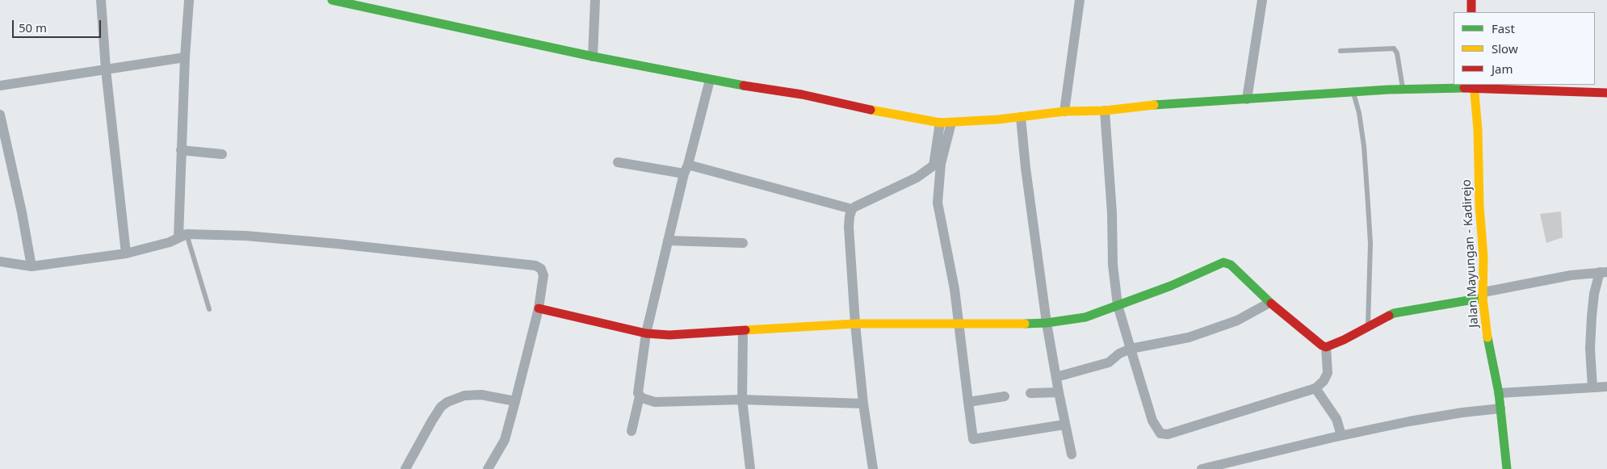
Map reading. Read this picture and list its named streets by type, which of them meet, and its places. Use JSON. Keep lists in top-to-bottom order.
{
  "streets": {
    "street": ["Jalan Mayungan - Kadirejo"]
  },
  "legend": ["Fast", "Slow", "Jam"],
  "scale_bar": "50 m"
}
